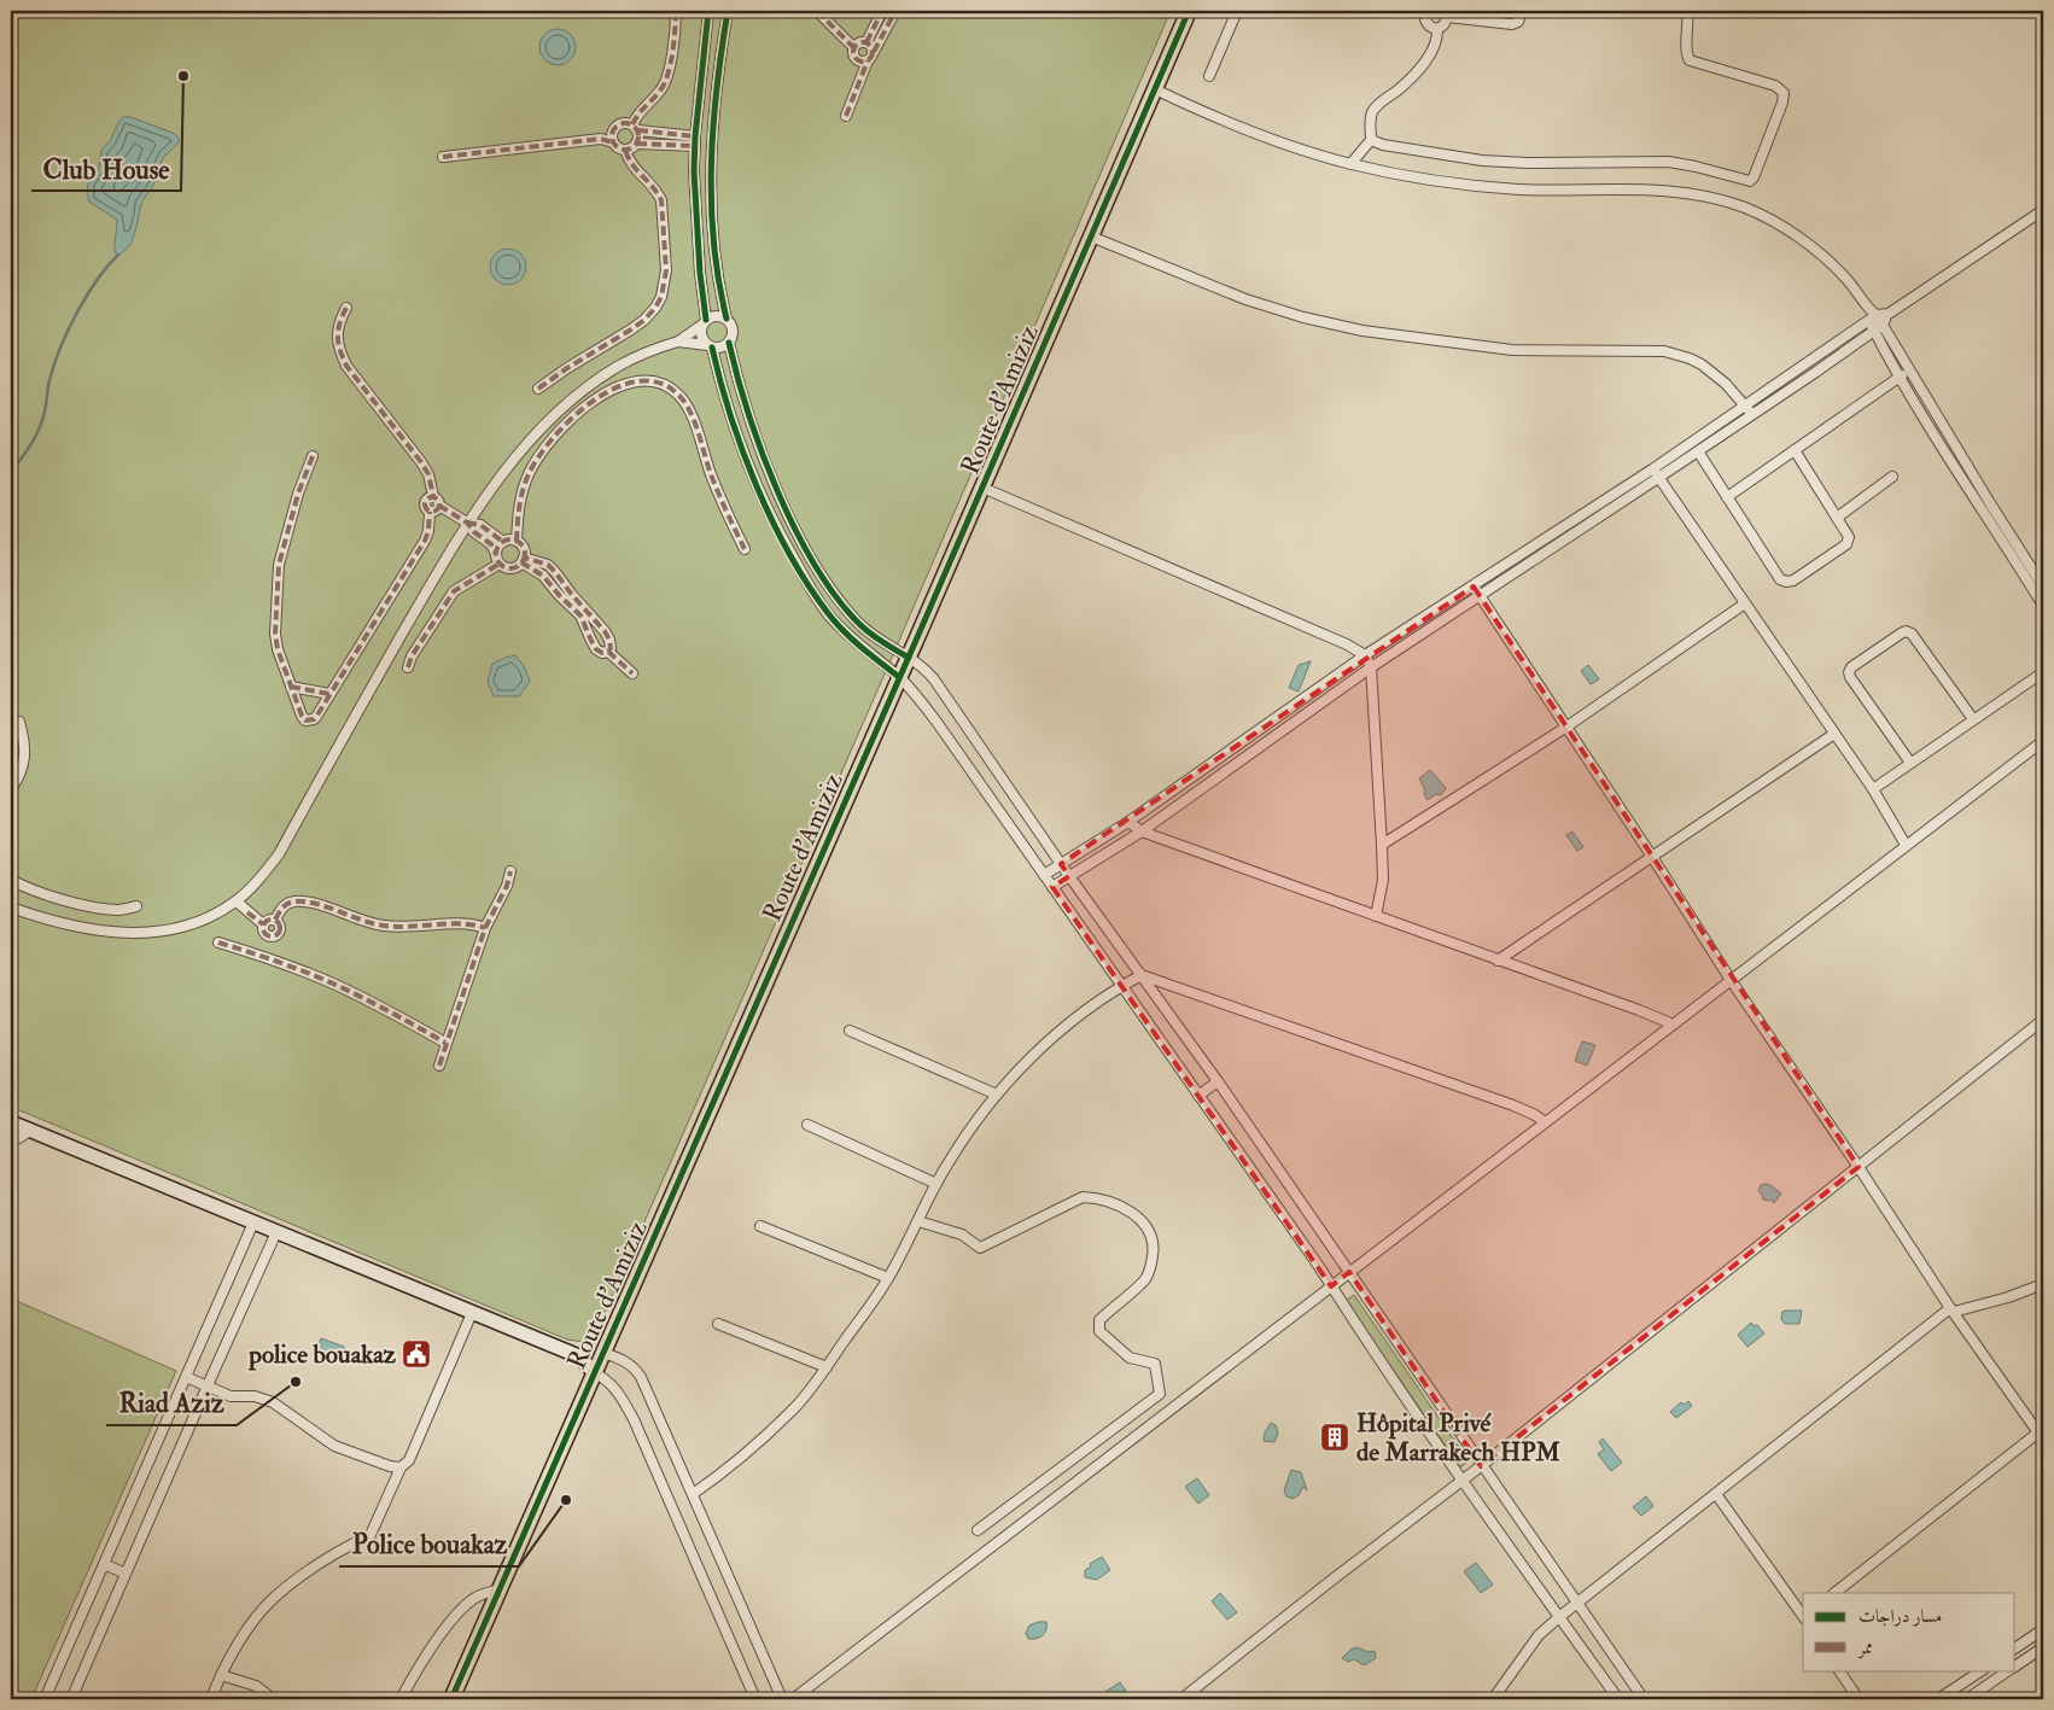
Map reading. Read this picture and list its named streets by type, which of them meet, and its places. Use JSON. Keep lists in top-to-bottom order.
{
  "streets": {
    "main road": ["Route d'Amiziz"]
  },
  "places": {
    "other": ["Club House", "Riad Aziz", "Police bouakaz"],
    "public building": ["police bouakaz"],
    "building": ["Hôpital Privé de Marrakech HPM"]
  },
  "legend": ["مسار دراجات", "ممر"]
}
